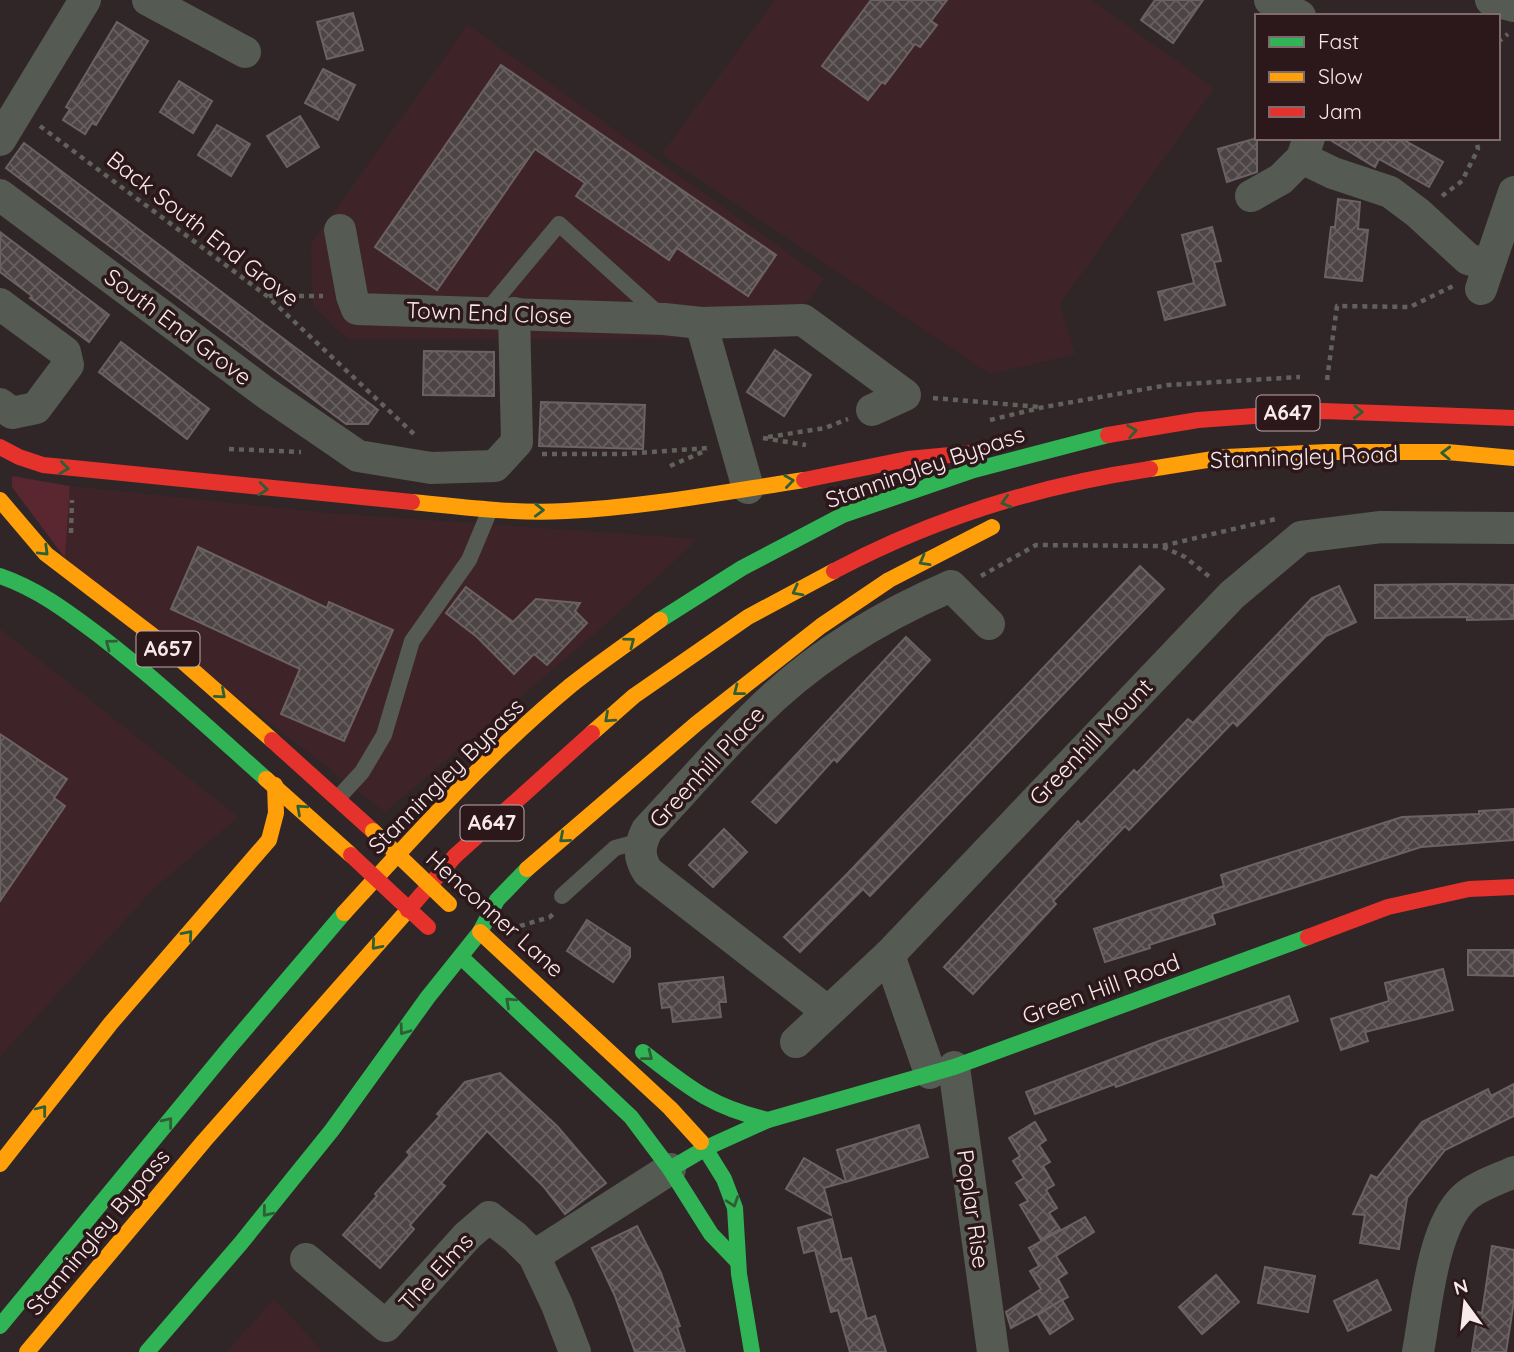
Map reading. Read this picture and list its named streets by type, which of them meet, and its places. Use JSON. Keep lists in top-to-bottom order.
{
  "streets": {
    "main road": [
      "A647",
      "Stanningley Road",
      "Stanningley Bypass",
      "A657",
      "Henconner Lane",
      "Green Hill Road"
    ],
    "street": [
      "Town End Close",
      "South End Grove",
      "Greenhill Mount",
      "Greenhill Place",
      "Poplar Rise",
      "The Elms"
    ],
    "path": ["Back South End Grove"]
  },
  "crossings": [
    ["A647", "Stanningley Road"],
    ["A647", "Stanningley Bypass"],
    ["A647", "Henconner Lane"],
    ["Stanningley Road", "Stanningley Bypass"],
    ["Greenhill Mount", "Greenhill Place"],
    ["Henconner Lane", "Green Hill Road"],
    ["Green Hill Road", "Poplar Rise"]
  ],
  "legend": ["Fast", "Slow", "Jam"],
  "north": "top"
}
